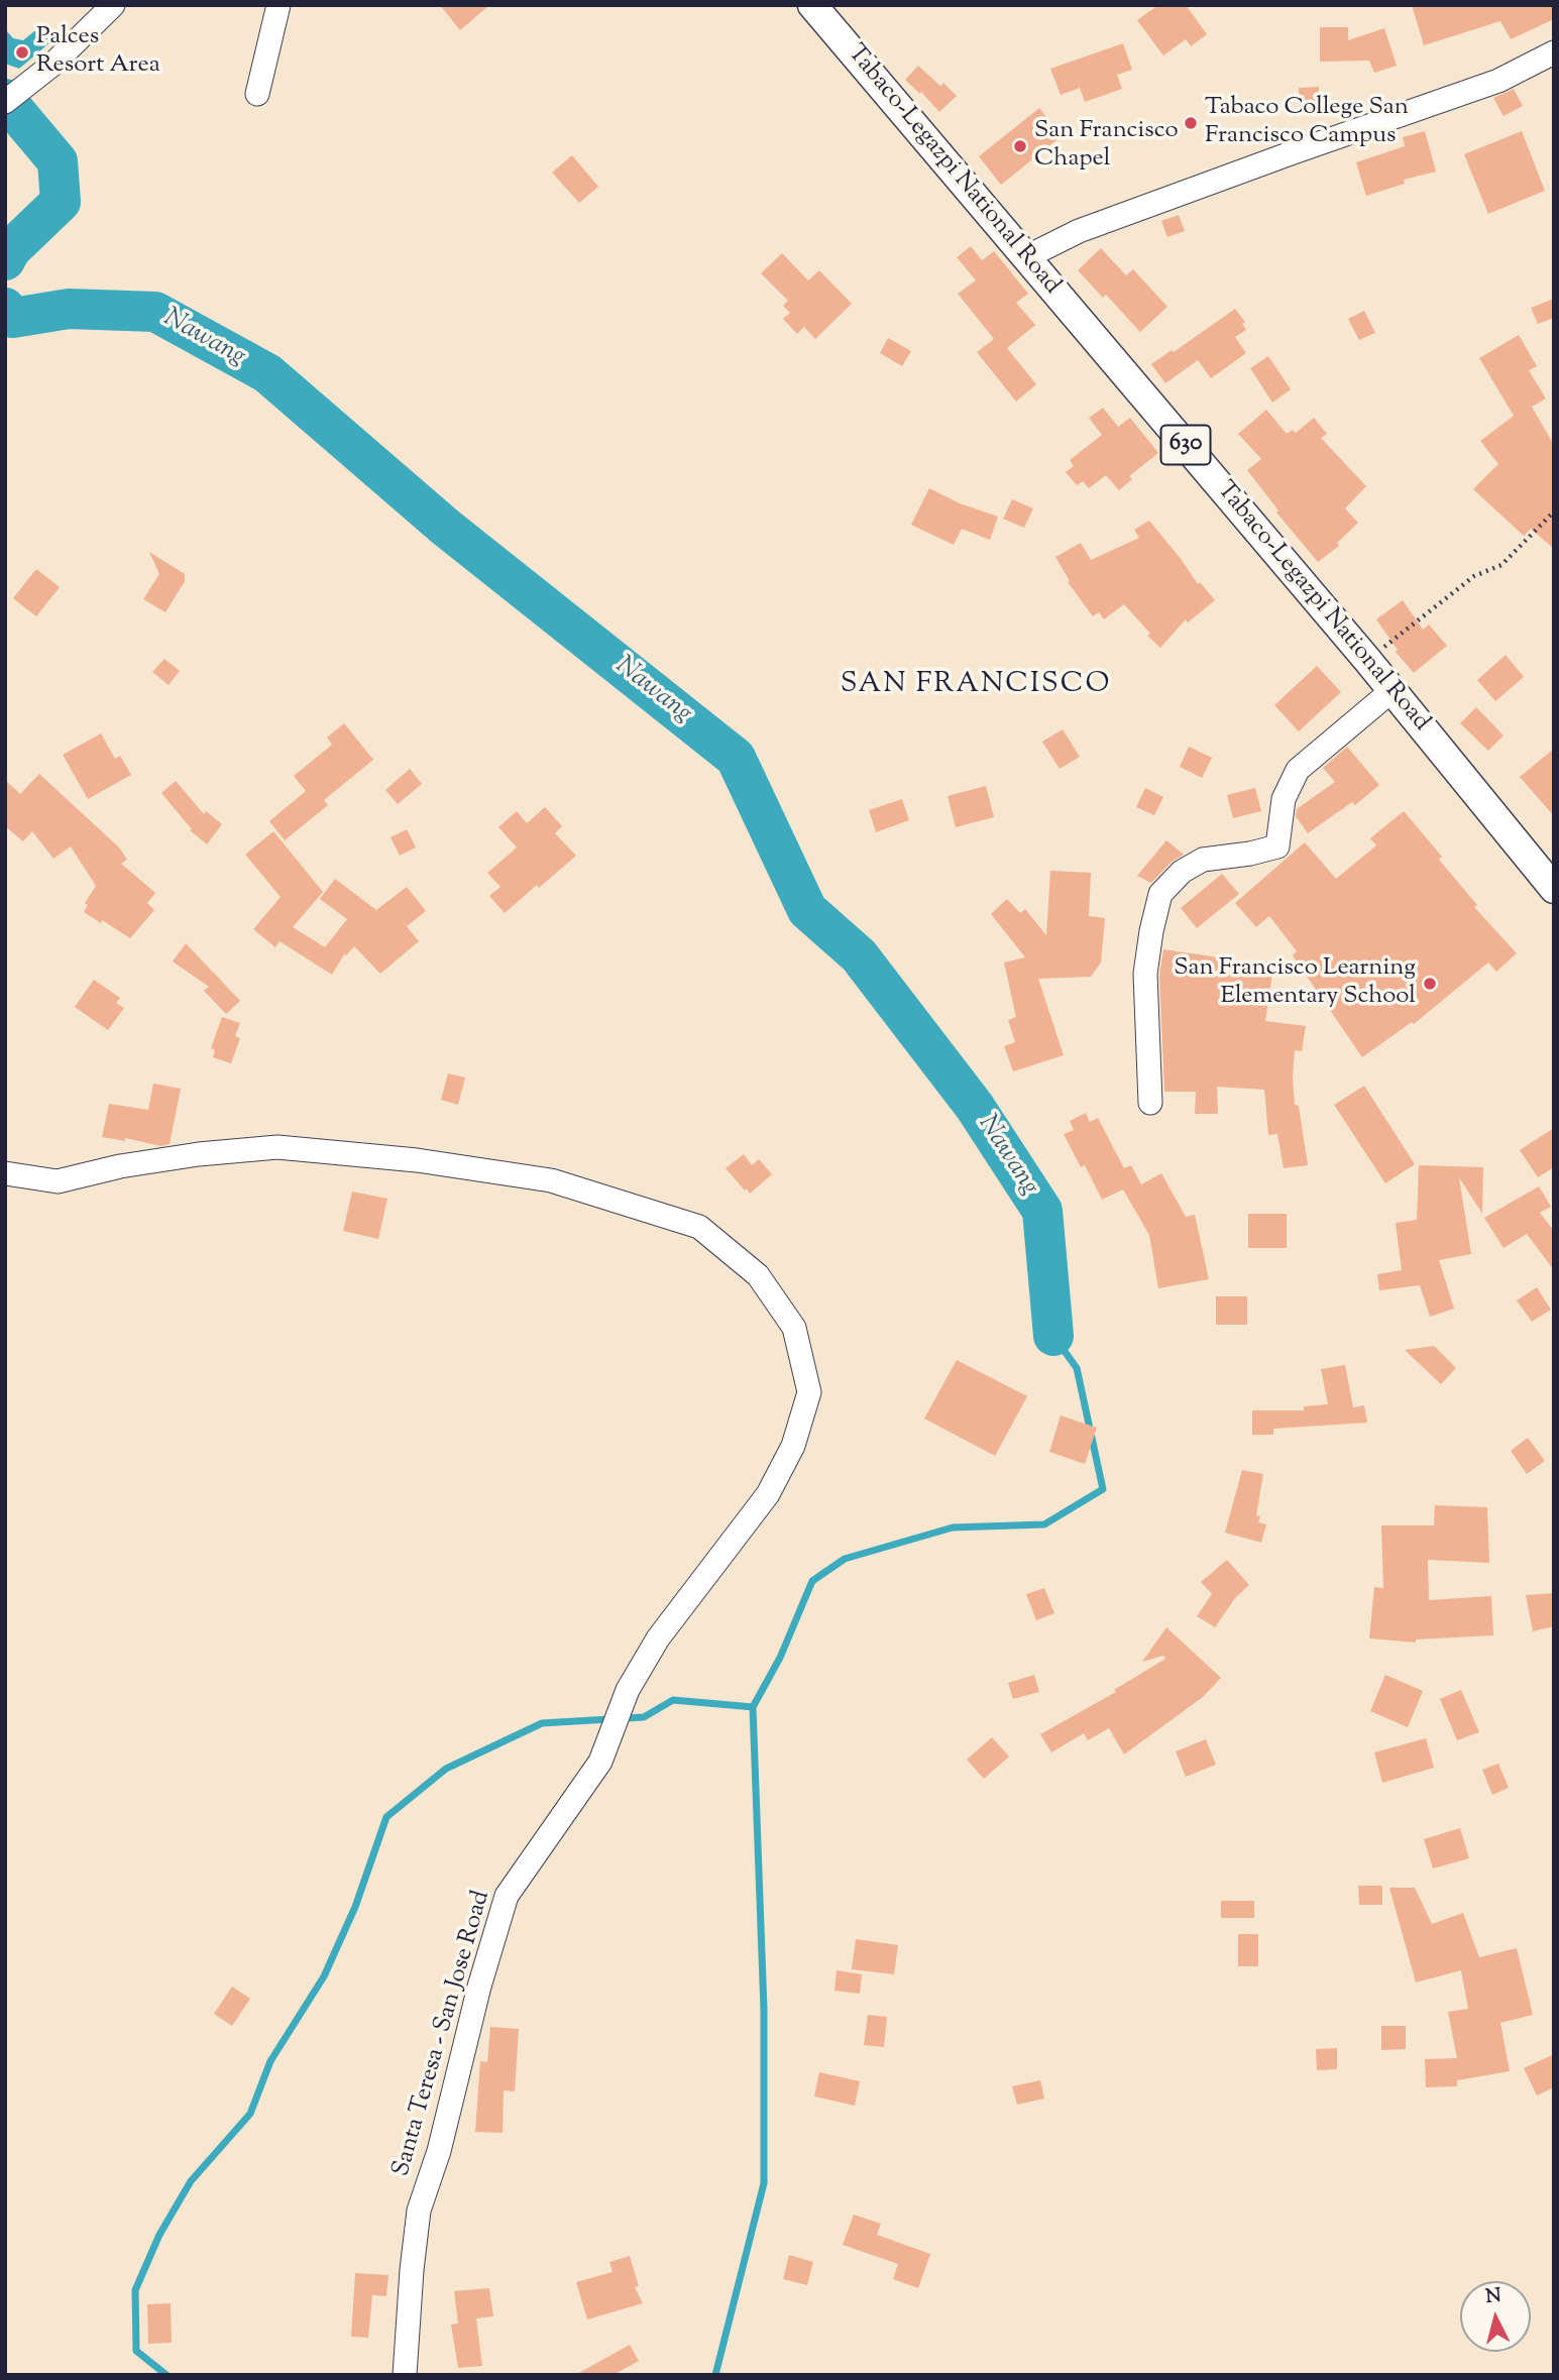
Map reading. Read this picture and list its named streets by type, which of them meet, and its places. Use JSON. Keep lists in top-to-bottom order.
{
  "streets": {
    "main road": ["Tabaco-Legazpi National Road", "630"],
    "street": ["Santa Teresa - San Jose Road"]
  },
  "districts": ["SAN FRANCISCO"],
  "water": ["Nawang"],
  "places": [
    "Palces Resort Area",
    "Tabaco College San Francisco Campus",
    "San Francisco Chapel",
    "San Francisco Learning Elementary School"
  ],
  "north": "top"
}
